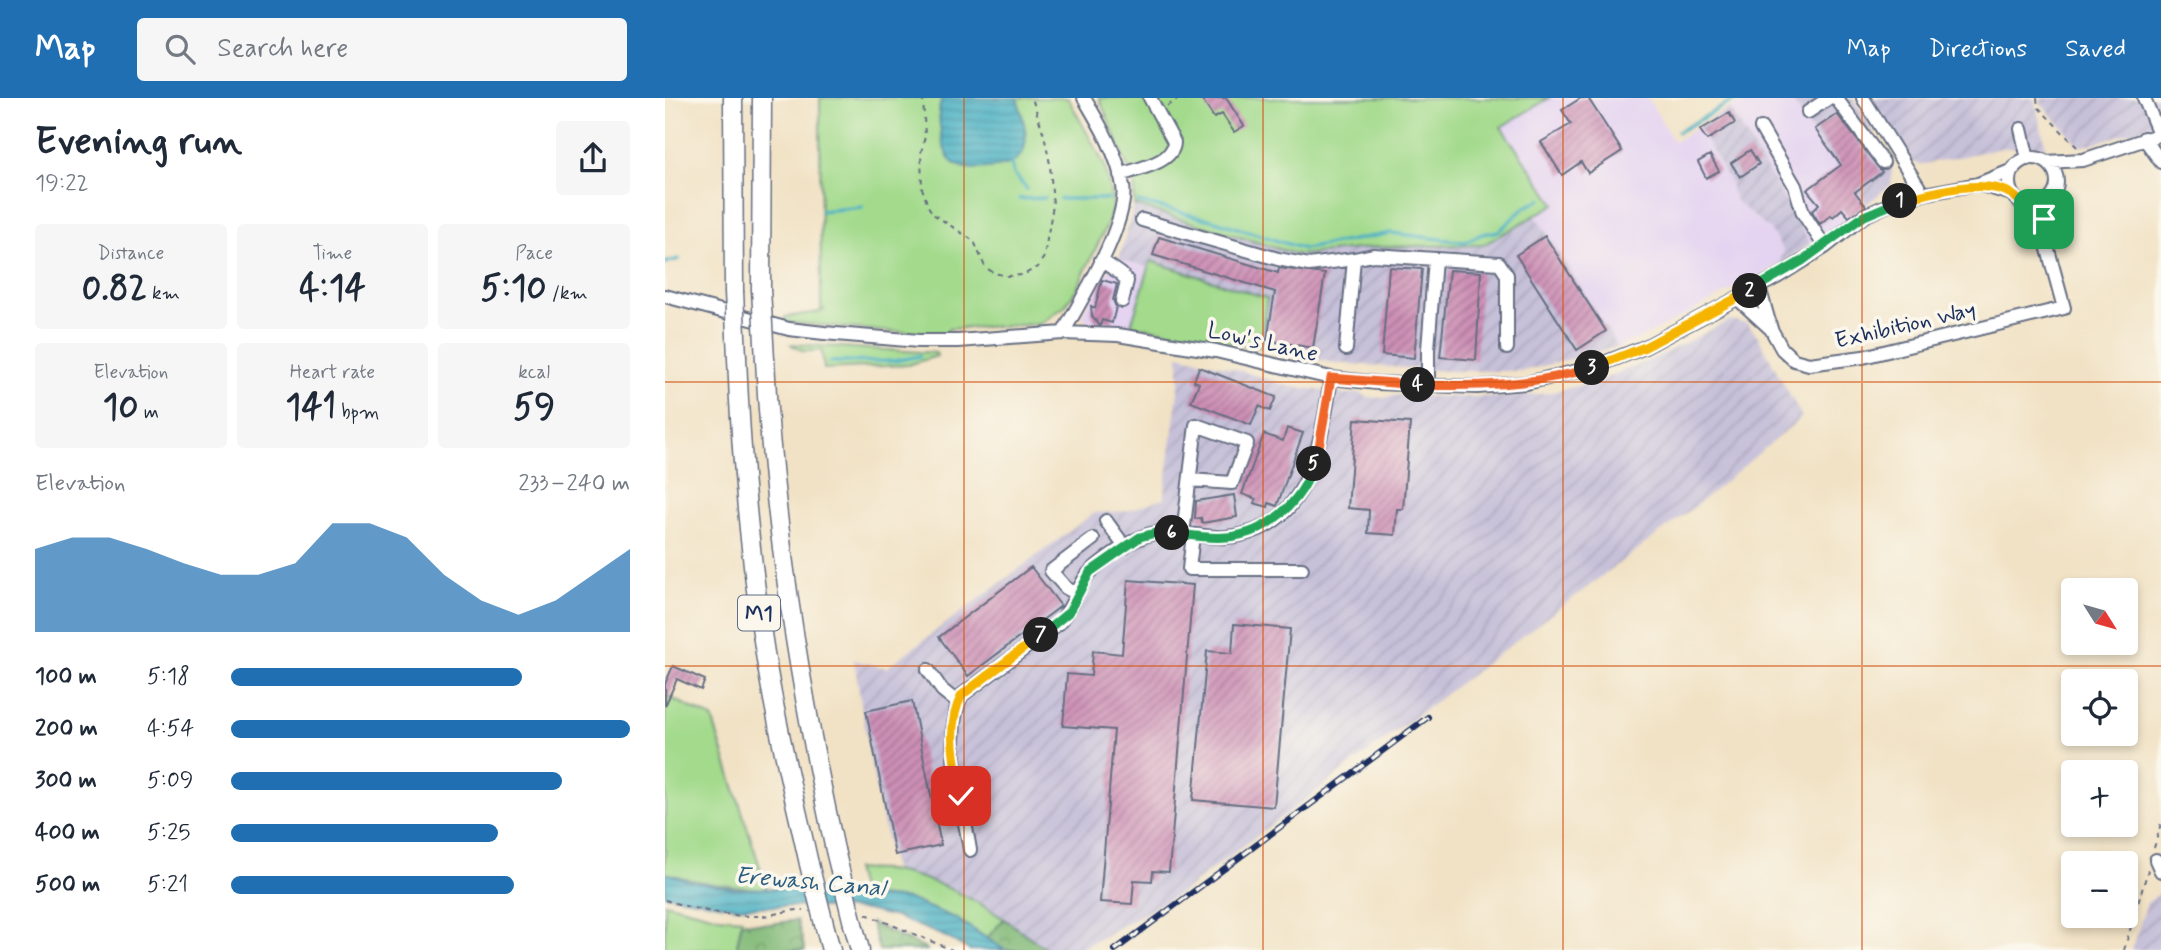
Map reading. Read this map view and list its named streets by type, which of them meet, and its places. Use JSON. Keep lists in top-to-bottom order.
{
  "streets": {
    "highway": ["M1"],
    "street": ["Exhibition Way", "Low's Lane"]
  },
  "crossings": [
    ["Exhibition Way", "Low's Lane"]
  ],
  "water": ["Erewash Canal"],
  "north": "bottom right",
  "page": {
    "header": "Map",
    "search": "Search here",
    "nav": ["Map", "Directions", "Saved"],
    "heading": ["Evening run", "19:22"],
    "pins": [
      "1",
      "2",
      "3",
      "4",
      "5",
      "6",
      "7"
    ],
    "stats": [
      ["Distance", "0.82 km"],
      ["Time", "4:14"],
      ["Pace", "5:10 /km"],
      ["Elevation", "10 m"],
      ["Heart rate", "141 bpm"],
      ["kcal", "59"]
    ],
    "chart": ["Elevation", "233–240 m"],
    "map_buttons": ["+", "−"],
    "list": [
      {
        "name": "100 m",
        "note": "5:18"
      },
      {
        "name": "200 m",
        "note": "4:54"
      },
      {
        "name": "300 m",
        "note": "5:09"
      },
      {
        "name": "400 m",
        "note": "5:25"
      },
      {
        "name": "500 m",
        "note": "5:21"
      }
    ]
  }
}
